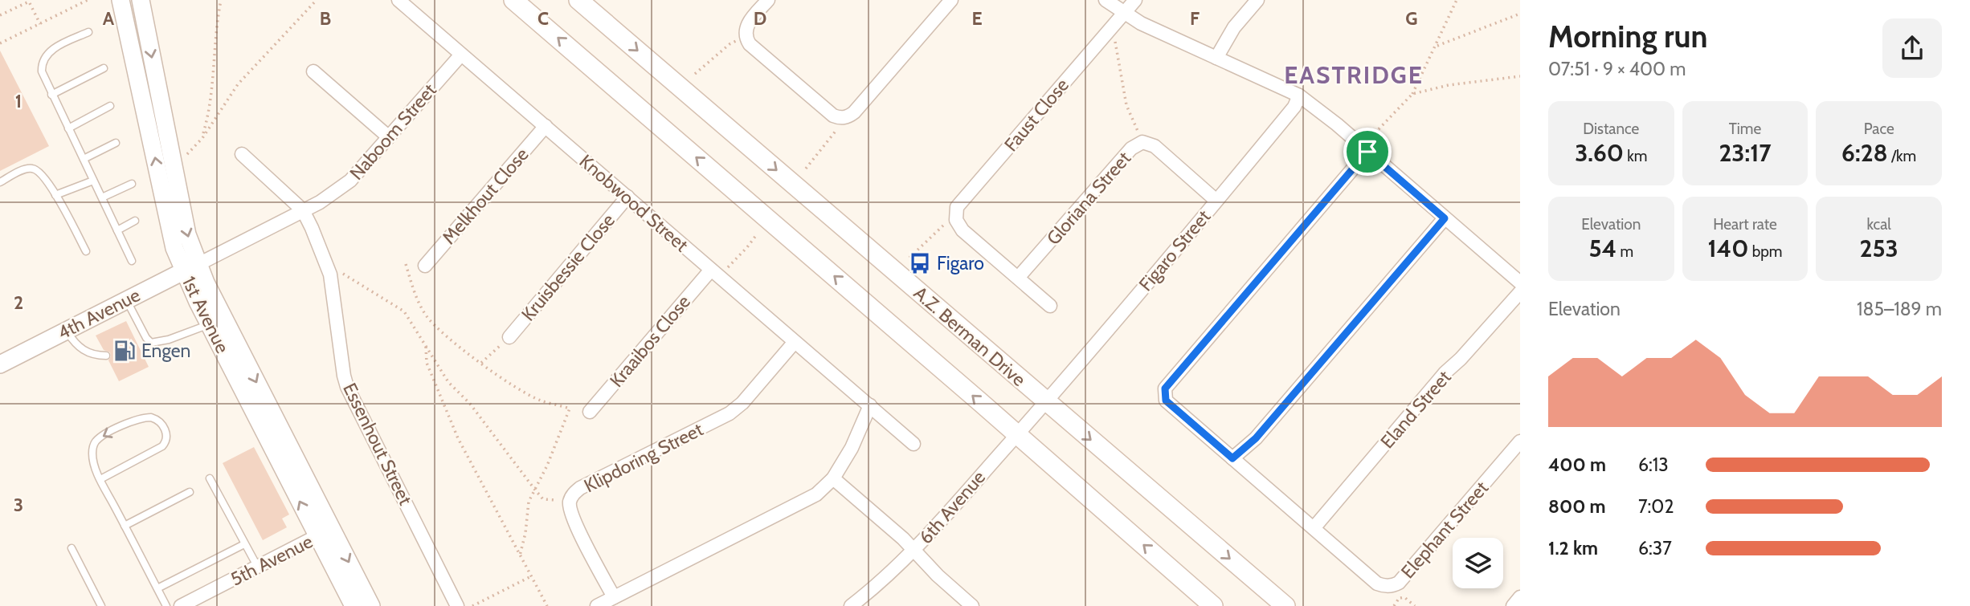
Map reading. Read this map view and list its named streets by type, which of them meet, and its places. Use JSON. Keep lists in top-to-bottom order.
{
  "streets": {
    "main road": ["A.Z. Berman Drive"],
    "street": [
      "Faust Close",
      "Naboom Street",
      "Melkhout Close",
      "Gloriana Street",
      "Knobwood Street",
      "Figaro Street",
      "Kruisbessie Close",
      "4th Avenue",
      "1st Avenue",
      "Kraaibos Close",
      "Eland Street",
      "Essenhout Street",
      "Klipdoring Street",
      "6th Avenue",
      "Elephant Street",
      "5th Avenue"
    ]
  },
  "crossings": [
    ["Naboom Street", "Knobwood Street"],
    ["Naboom Street", "4th Avenue"],
    ["Naboom Street", "1st Avenue"],
    ["Naboom Street", "Essenhout Street"],
    ["Melkhout Close", "Knobwood Street"],
    ["Gloriana Street", "Figaro Street"],
    ["Knobwood Street", "Kruisbessie Close"],
    ["Knobwood Street", "Kraaibos Close"],
    ["Knobwood Street", "Klipdoring Street"],
    ["Figaro Street", "A.Z. Berman Drive"],
    ["Figaro Street", "6th Avenue"],
    ["4th Avenue", "1st Avenue"],
    ["1st Avenue", "5th Avenue"],
    ["A.Z. Berman Drive", "6th Avenue"],
    ["Eland Street", "Elephant Street"]
  ],
  "districts": ["EASTRIDGE"],
  "places": {
    "bus stop": ["Figaro"],
    "fuel station": ["Engen"]
  },
  "page": {
    "heading": ["Morning run", "07:51 · 9 × 400 m"],
    "stats": [
      ["Distance", "3.60 km"],
      ["Time", "23:17"],
      ["Pace", "6:28 /km"],
      ["Elevation", "54 m"],
      ["Heart rate", "140 bpm"],
      ["kcal", "253"]
    ],
    "chart": ["Elevation", "185–189 m"],
    "list": [
      {
        "name": "400 m",
        "note": "6:13"
      },
      {
        "name": "800 m",
        "note": "7:02"
      },
      {
        "name": "1.2 km",
        "note": "6:37"
      }
    ]
  },
  "grid": {
    "columns": [
      "A",
      "B",
      "C",
      "D",
      "E",
      "F",
      "G"
    ],
    "rows": ["1", "2", "3"]
  }
}
